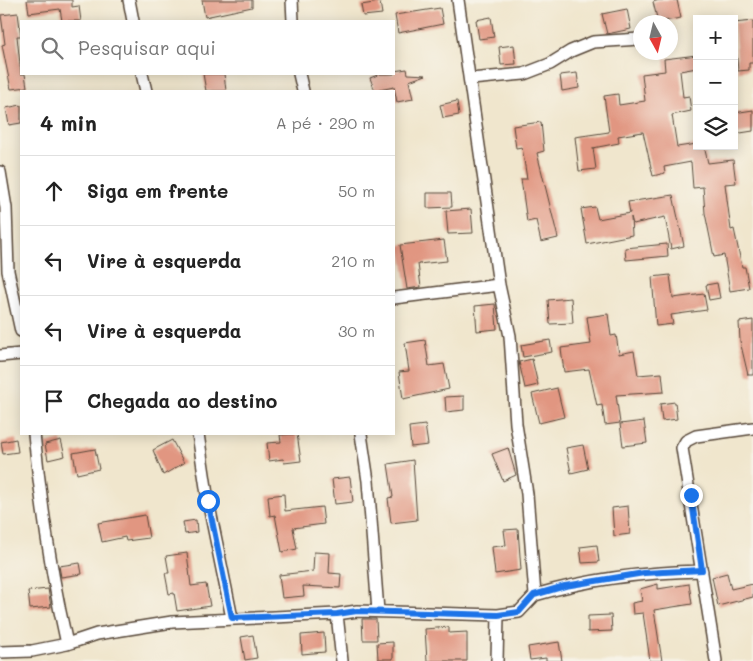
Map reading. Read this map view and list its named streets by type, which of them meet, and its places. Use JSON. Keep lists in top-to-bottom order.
{
  "north": "bottom",
  "page": {
    "map_buttons": ["+", "−"],
    "search": "Pesquisar aqui",
    "heading": ["4 min", "A pé · 290 m"],
    "list": [
      ["Siga em frente", "50 m"],
      ["Vire à esquerda", "210 m"],
      ["Vire à esquerda", "30 m"],
      "Chegada ao destino"
    ]
  }
}
